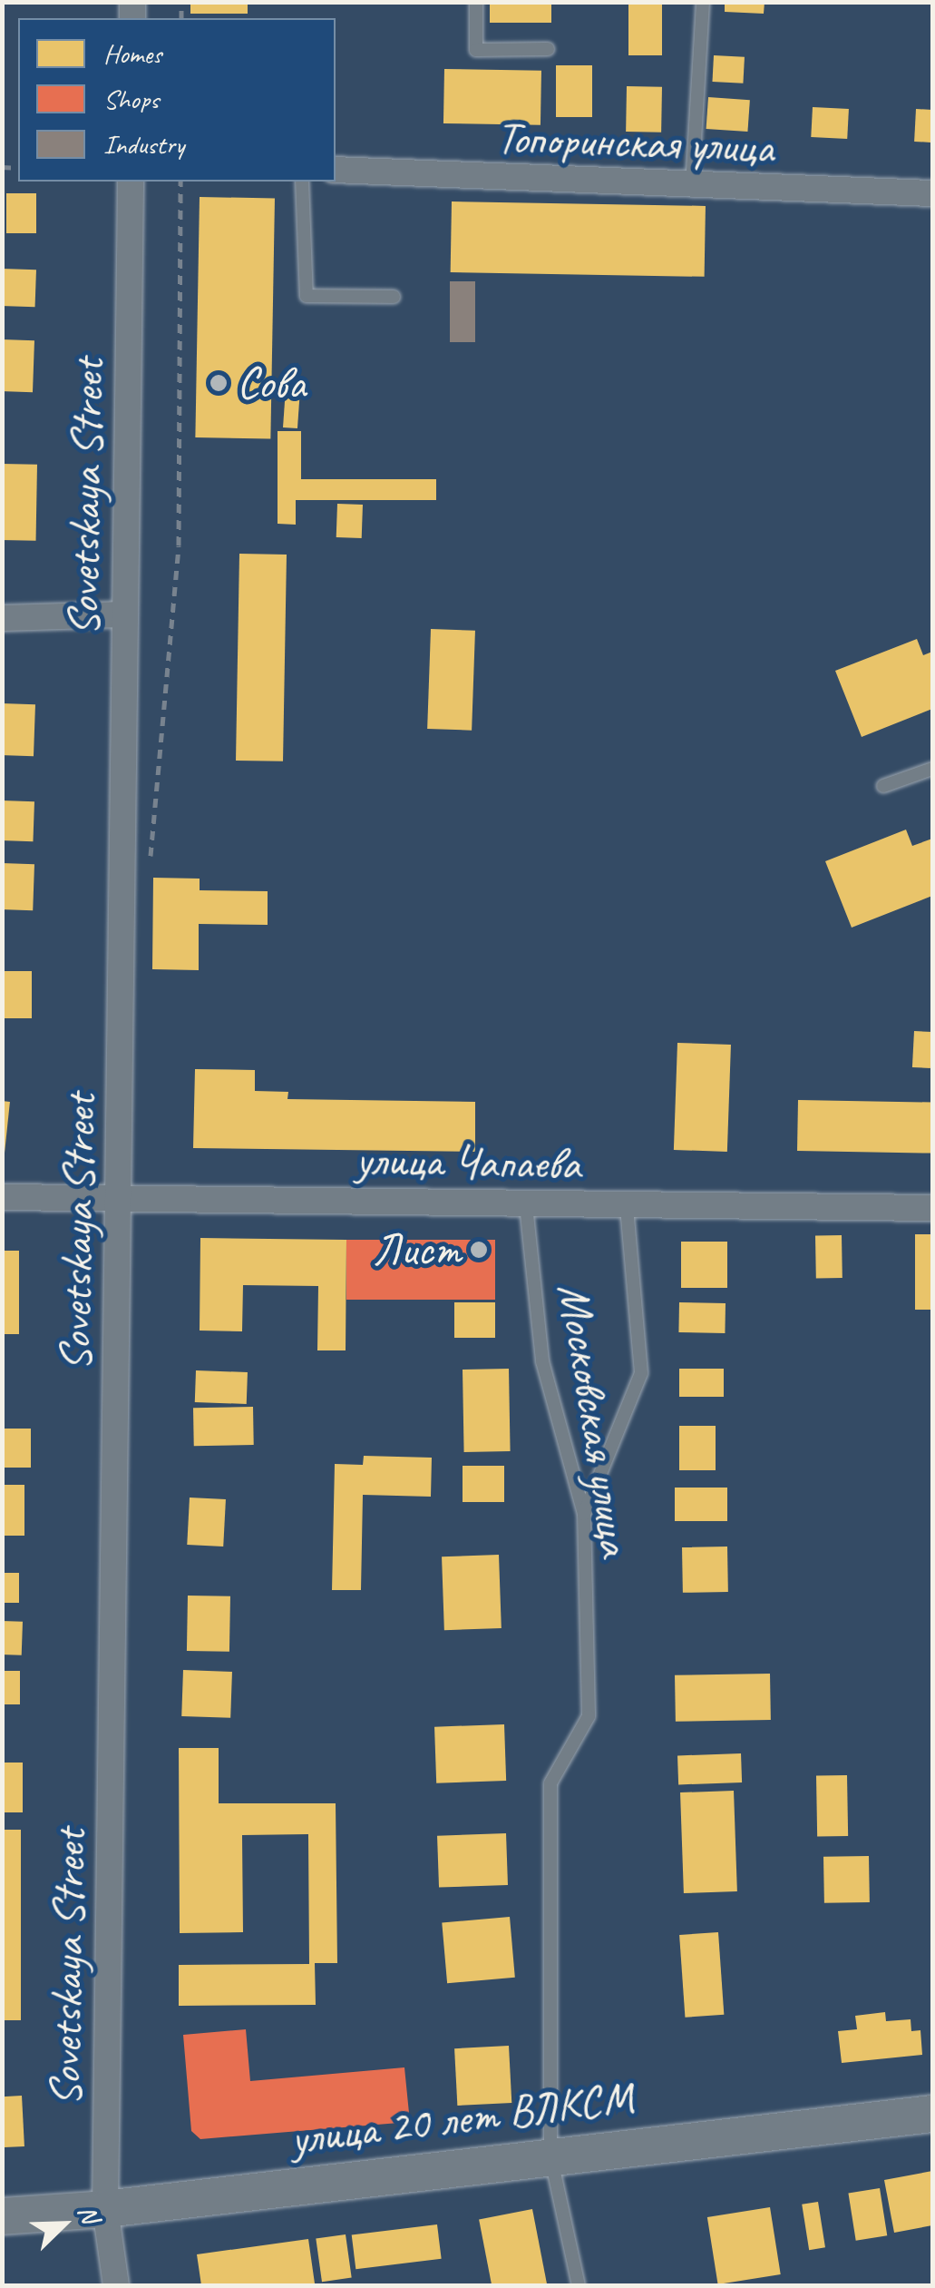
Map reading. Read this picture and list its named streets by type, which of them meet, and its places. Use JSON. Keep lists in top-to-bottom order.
{
  "streets": {
    "street": [
      "Топоринская улица",
      "Sovetskaya Street",
      "улица Чапаева",
      "улица 20 лет ВЛКСМ"
    ],
    "lane": ["Московская улица"]
  },
  "crossings": [
    ["Sovetskaya Street", "улица Чапаева"],
    ["Sovetskaya Street", "улица 20 лет ВЛКСМ"],
    ["улица Чапаева", "Московская улица"],
    ["Московская улица", "улица 20 лет ВЛКСМ"]
  ],
  "places": ["Сова", "Лист"],
  "legend": ["Homes", "Shops", "Industry"],
  "north": "top right"
}
